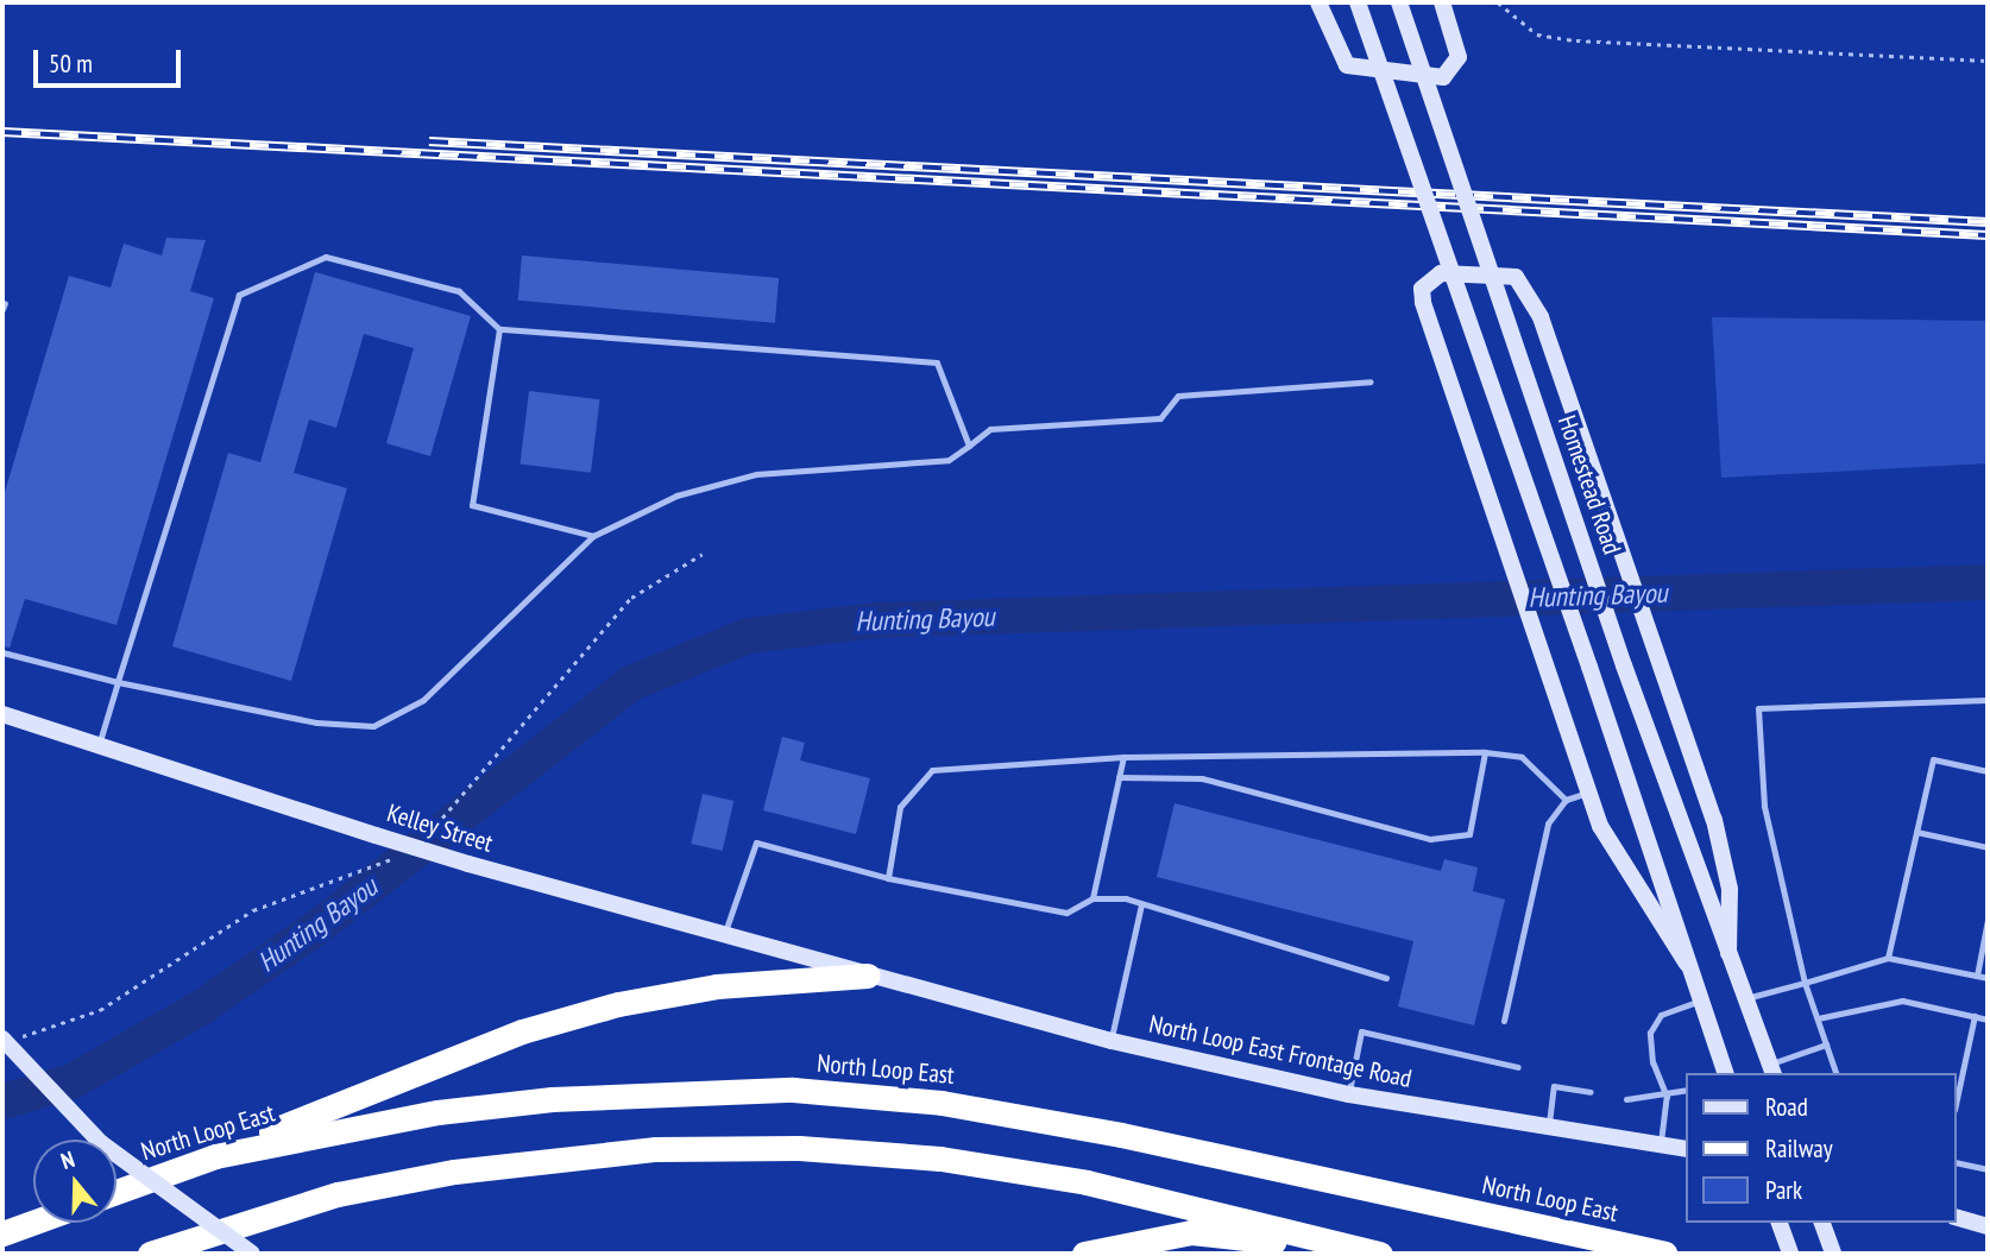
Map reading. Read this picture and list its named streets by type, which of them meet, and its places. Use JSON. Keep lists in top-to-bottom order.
{
  "streets": {
    "highway": ["North Loop East"],
    "main road": ["Homestead Road", "Kelley Street", "North Loop East Frontage Road"]
  },
  "crossings": [
    ["Kelley Street", "North Loop East Frontage Road"]
  ],
  "water": ["Hunting Bayou"],
  "legend": ["Road", "Railway", "Park"],
  "scale_bar": "50 m",
  "north": "top"
}
